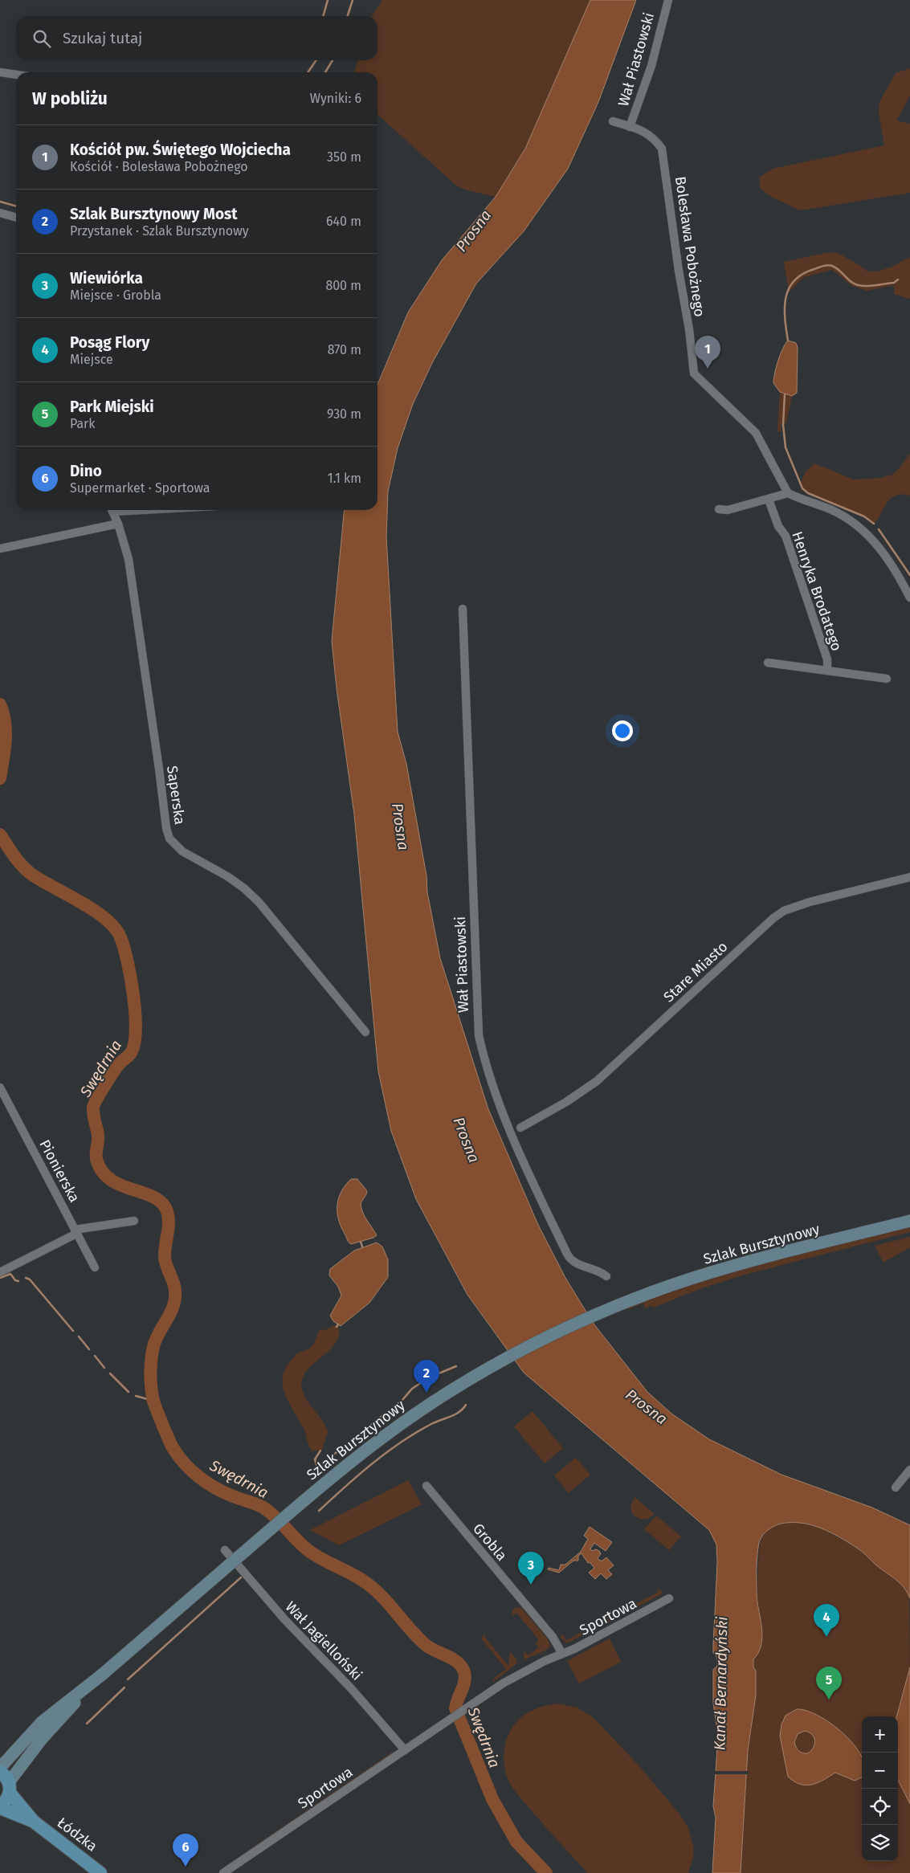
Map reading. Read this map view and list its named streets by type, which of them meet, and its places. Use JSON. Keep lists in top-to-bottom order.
{
  "streets": {
    "main road": ["Szlak Bursztynowy", "Łódzka"],
    "street": [
      "Wał Piastowski",
      "Bolesława Pobożnego",
      "Henryka Brodatego",
      "Saperska",
      "Stare Miasto",
      "Pionierska",
      "Grobla",
      "Sportowa",
      "Wał Jagielloński"
    ]
  },
  "crossings": [
    ["Wał Piastowski", "Bolesława Pobożnego"],
    ["Grobla", "Sportowa"],
    ["Sportowa", "Wał Jagielloński"]
  ],
  "water": ["Prosna", "Swędrnia", "Kanał Bernardyński"],
  "page": {
    "search": "Szukaj tutaj",
    "heading": ["W pobliżu", "Wyniki: 6"],
    "list": [
      {
        "mark": "1",
        "name": "Kościół pw. Świętego Wojciecha",
        "note": "Kościół · Bolesława Pobożnego",
        "value": "350 m"
      },
      {
        "mark": "2",
        "name": "Szlak Bursztynowy Most",
        "note": "Przystanek · Szlak Bursztynowy",
        "value": "640 m"
      },
      {
        "mark": "3",
        "name": "Wiewiórka",
        "note": "Miejsce · Grobla",
        "value": "800 m"
      },
      {
        "mark": "4",
        "name": "Posąg Flory",
        "note": "Miejsce",
        "value": "870 m"
      },
      {
        "mark": "5",
        "name": "Park Miejski",
        "note": "Park",
        "value": "930 m"
      },
      {
        "mark": "6",
        "name": "Dino",
        "note": "Supermarket · Sportowa",
        "value": "1.1 km"
      }
    ],
    "pins": [
      "1",
      "2",
      "3",
      "4",
      "5",
      "6"
    ],
    "map_buttons": ["+", "−"]
  }
}
